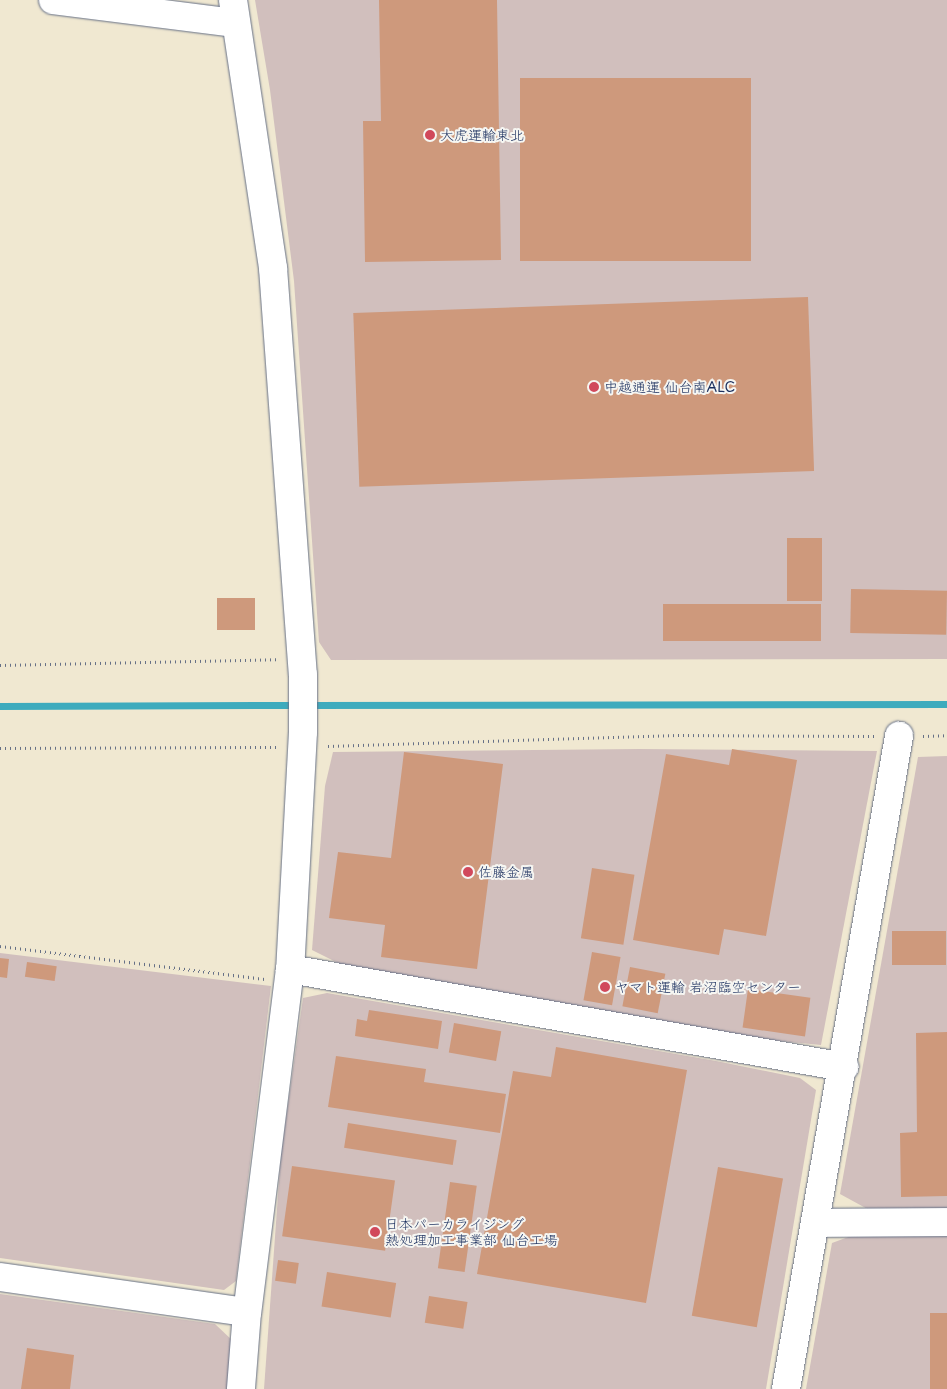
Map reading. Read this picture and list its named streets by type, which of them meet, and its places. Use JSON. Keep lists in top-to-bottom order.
{
  "places": [
    "大虎運輸東北",
    "中越通運 仙台南ALC",
    "佐藤金属",
    "ヤマト運輸 岩沼臨空センター",
    "日本パーカライジング 熱処理加工事業部 仙台工場"
  ]
}
